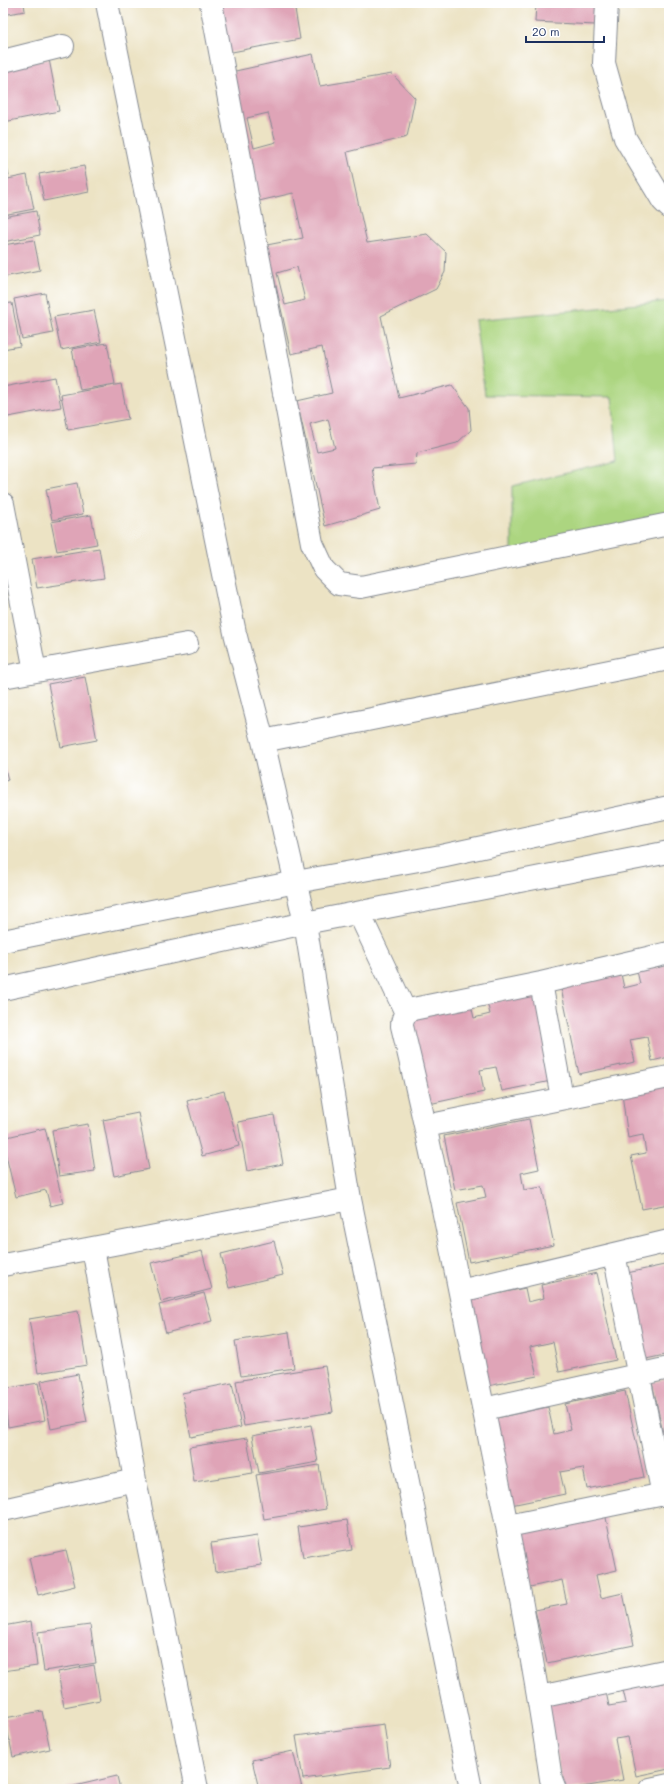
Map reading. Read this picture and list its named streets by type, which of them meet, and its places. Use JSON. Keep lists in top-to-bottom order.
{
  "scale_bar": "20 m"
}
